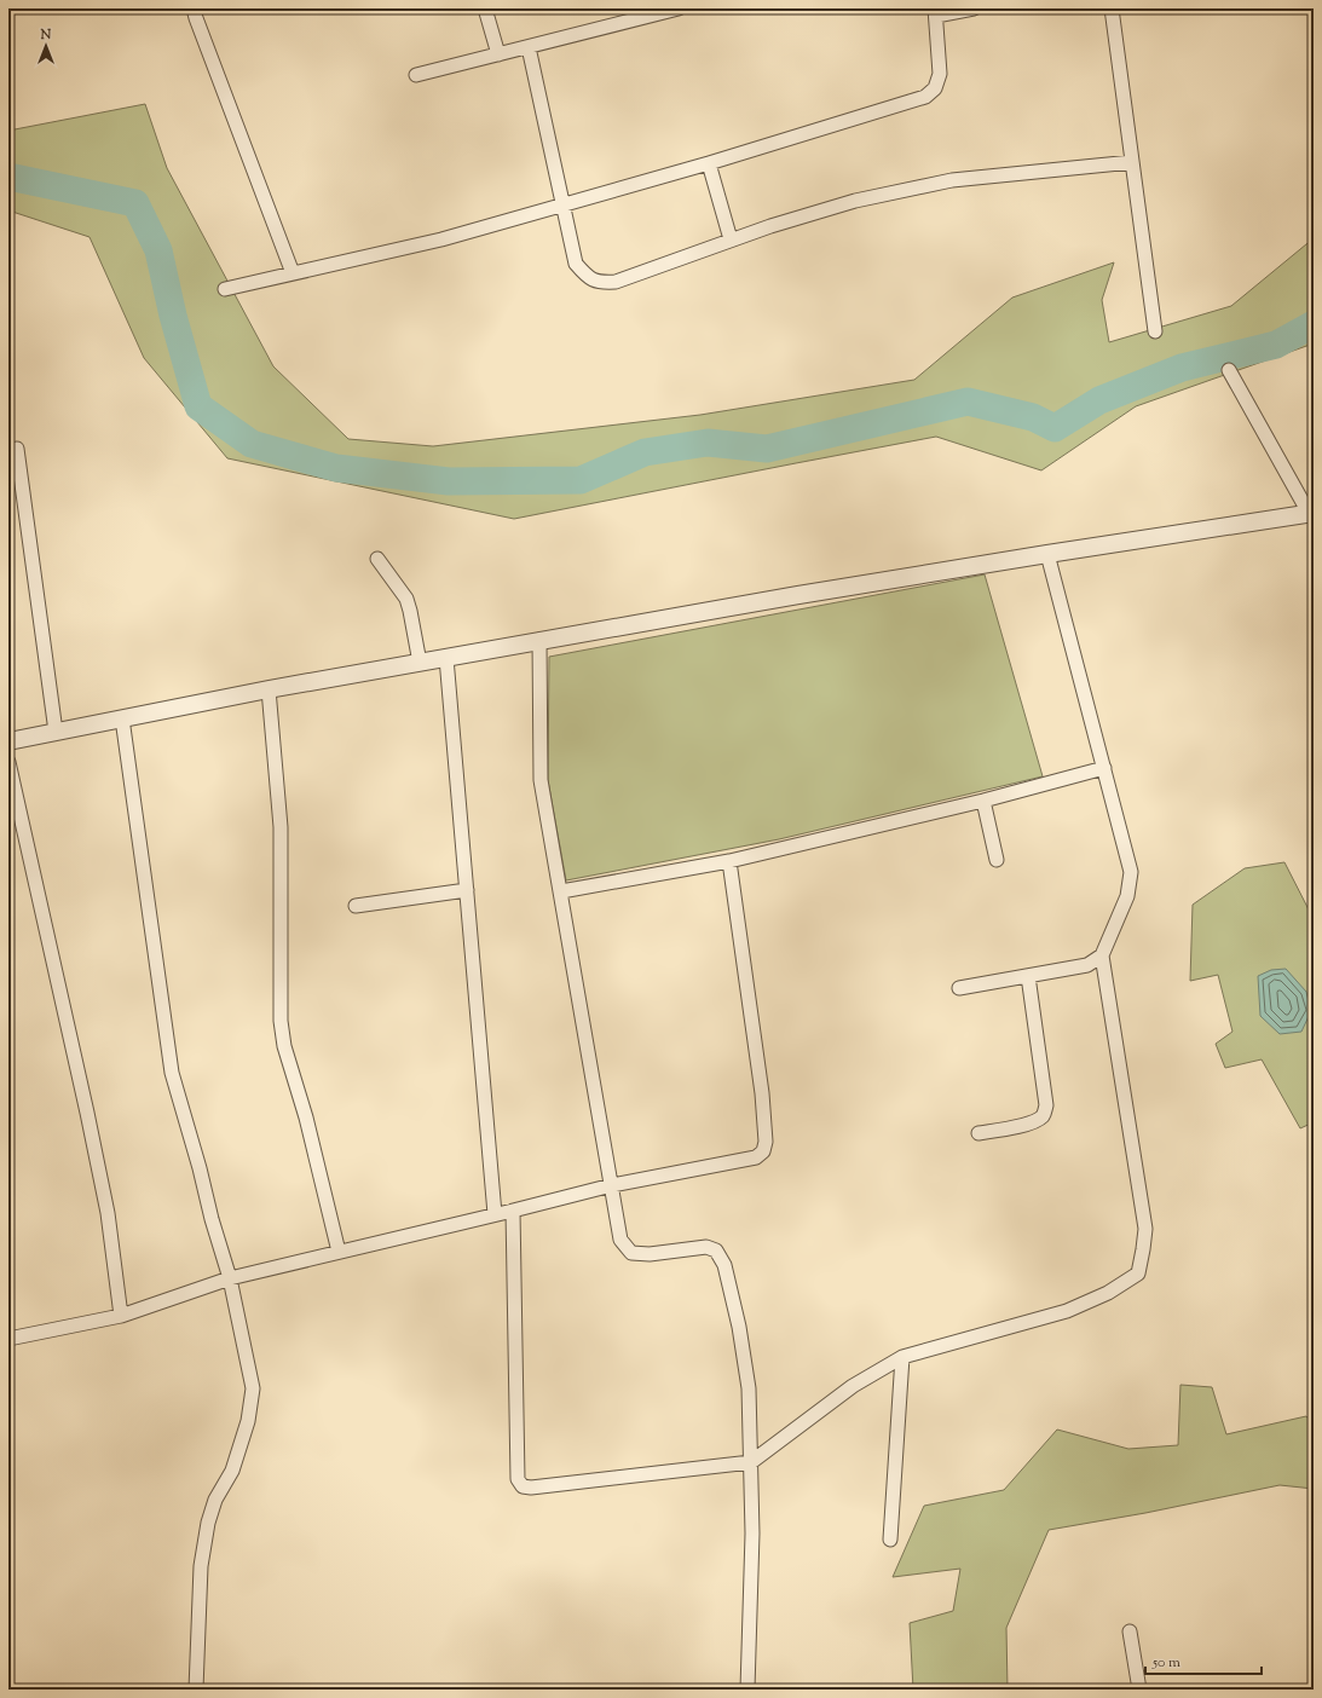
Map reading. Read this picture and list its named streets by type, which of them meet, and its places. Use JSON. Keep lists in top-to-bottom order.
{
  "scale_bar": "50 m",
  "north": "top"
}
